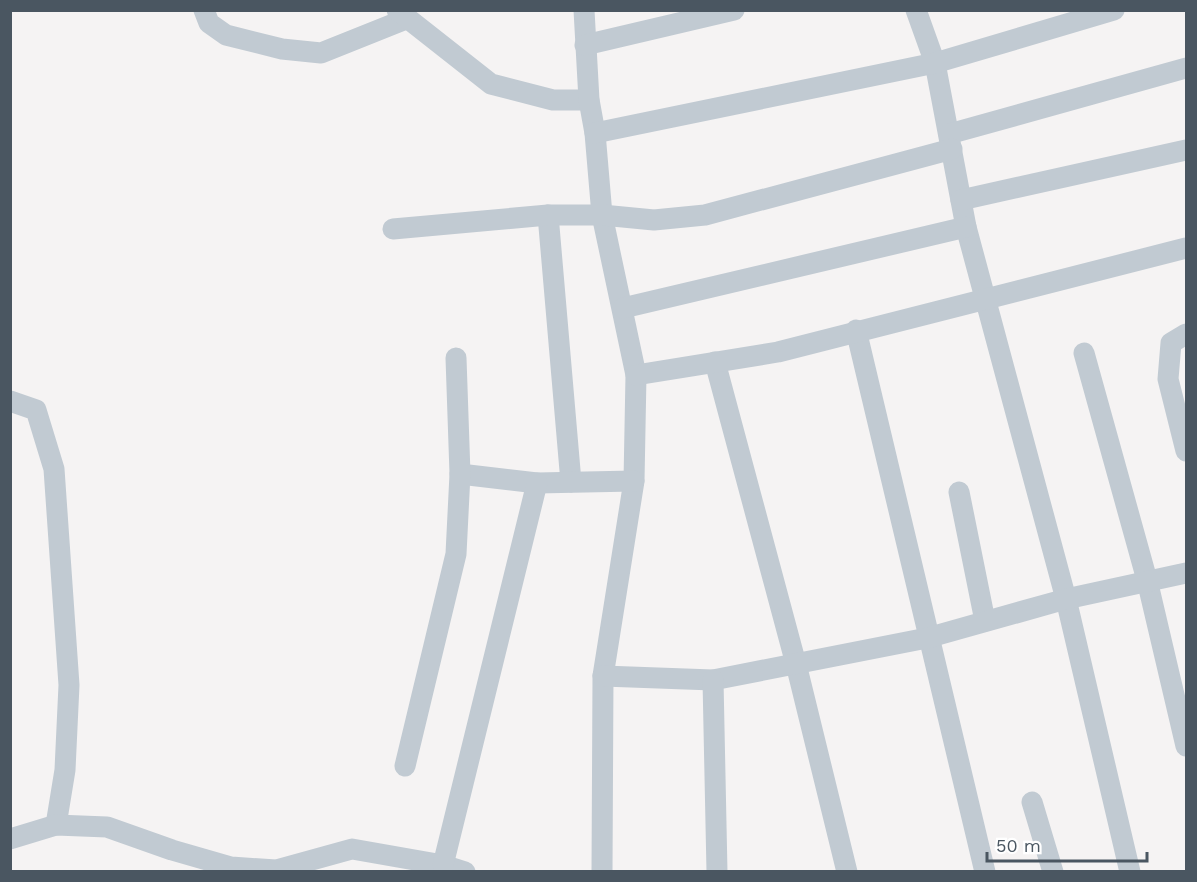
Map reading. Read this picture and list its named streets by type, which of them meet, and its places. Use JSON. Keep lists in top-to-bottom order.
{
  "scale_bar": "50 m"
}
